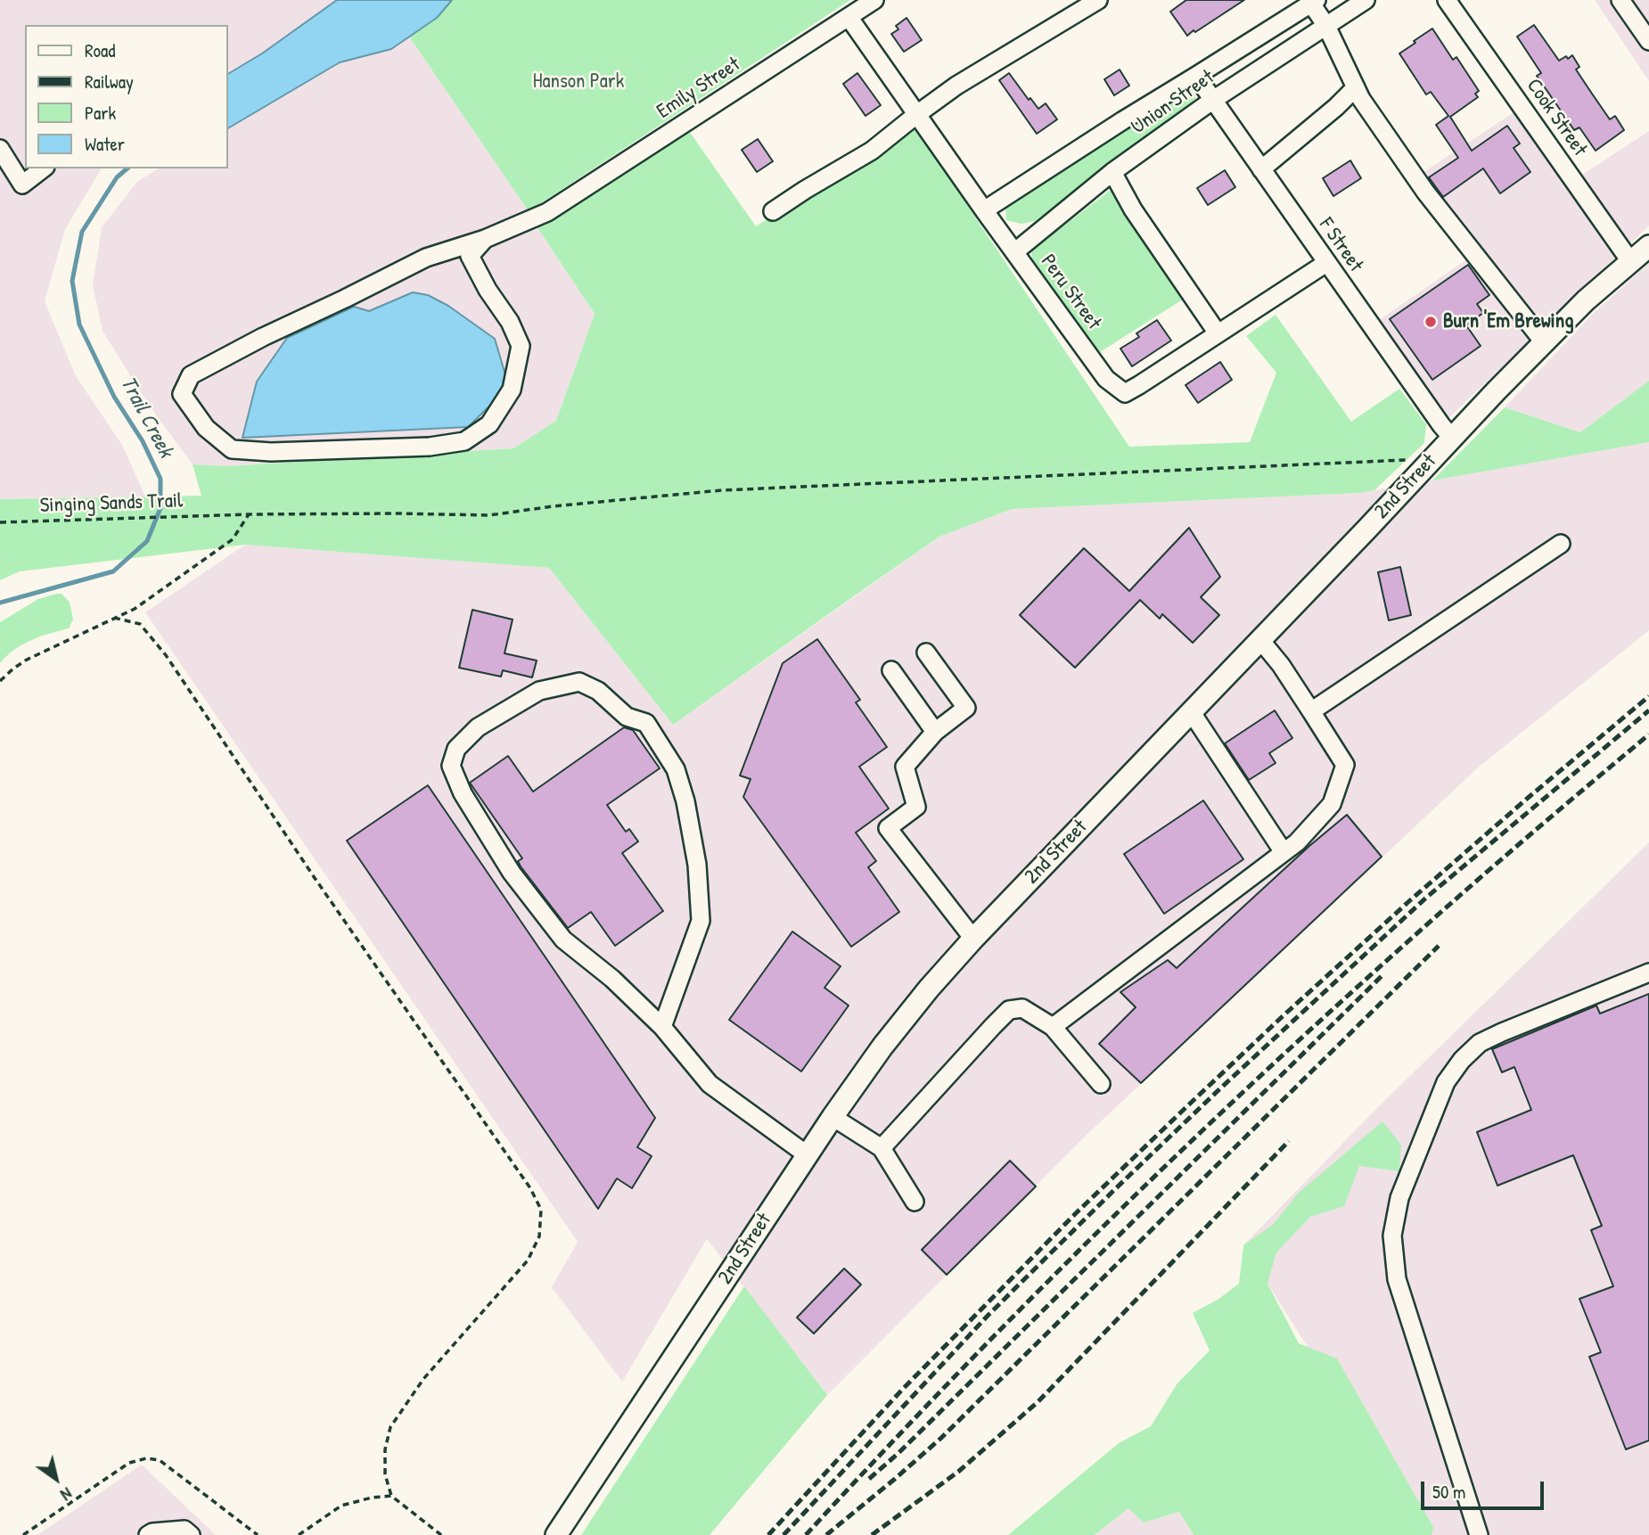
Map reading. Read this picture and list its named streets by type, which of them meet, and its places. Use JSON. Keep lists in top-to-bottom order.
{
  "streets": {
    "main road": ["2nd Street"],
    "street": [
      "Emily Street",
      "Union Street",
      "Cook Street",
      "F Street",
      "Peru Street"
    ],
    "path": ["Singing Sands Trail"]
  },
  "crossings": [
    ["Emily Street", "Peru Street"],
    ["Union Street", "F Street"],
    ["Union Street", "Peru Street"],
    ["Cook Street", "2nd Street"],
    ["F Street", "Peru Street"],
    ["F Street", "2nd Street"],
    ["2nd Street", "Singing Sands Trail"]
  ],
  "water": ["Trail Creek"],
  "parks": ["Hanson Park"],
  "places": ["Burn 'Em Brewing"],
  "legend": [
    "Road",
    "Railway",
    "Park",
    "Water"
  ],
  "scale_bar": "50 m",
  "north": "bottom right"
}
